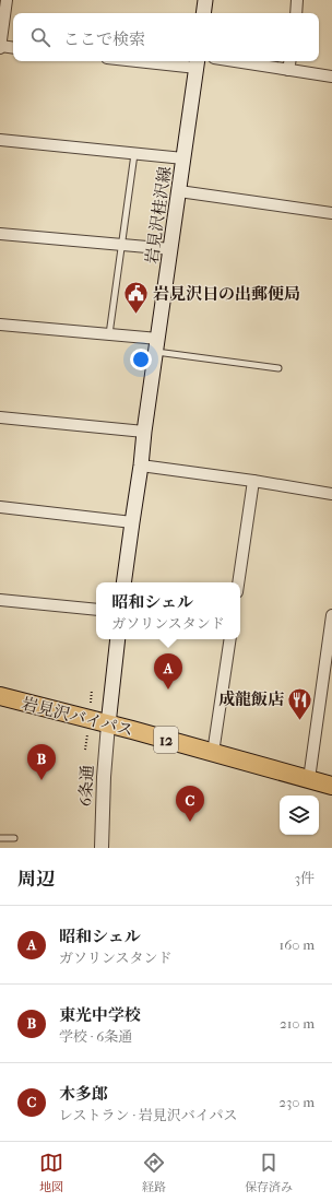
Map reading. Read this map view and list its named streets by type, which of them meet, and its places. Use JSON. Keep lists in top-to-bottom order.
{
  "streets": {
    "highway": ["岩見沢バイパス", "12"],
    "main road": ["岩見沢桂沢線"],
    "street": ["6条通"]
  },
  "crossings": [
    ["岩見沢バイパス", "6条通"]
  ],
  "places": {
    "public building": ["岩見沢日の出郵便局"],
    "restaurant": ["成龍飯店"]
  },
  "page": {
    "search": "ここで検索",
    "popup": ["昭和シェル", "ガソリンスタンド"],
    "pins": ["A", "B", "C"],
    "heading": ["周辺", "3件"],
    "list": [
      {
        "mark": "A",
        "name": "昭和シェル",
        "note": "ガソリンスタンド",
        "value": "160 m"
      },
      {
        "mark": "B",
        "name": "東光中学校",
        "note": "学校 · 6条通",
        "value": "210 m"
      },
      {
        "mark": "C",
        "name": "木多郎",
        "note": "レストラン · 岩見沢バイパス",
        "value": "230 m"
      }
    ],
    "nav": ["地図", "経路", "保存済み"]
  }
}
